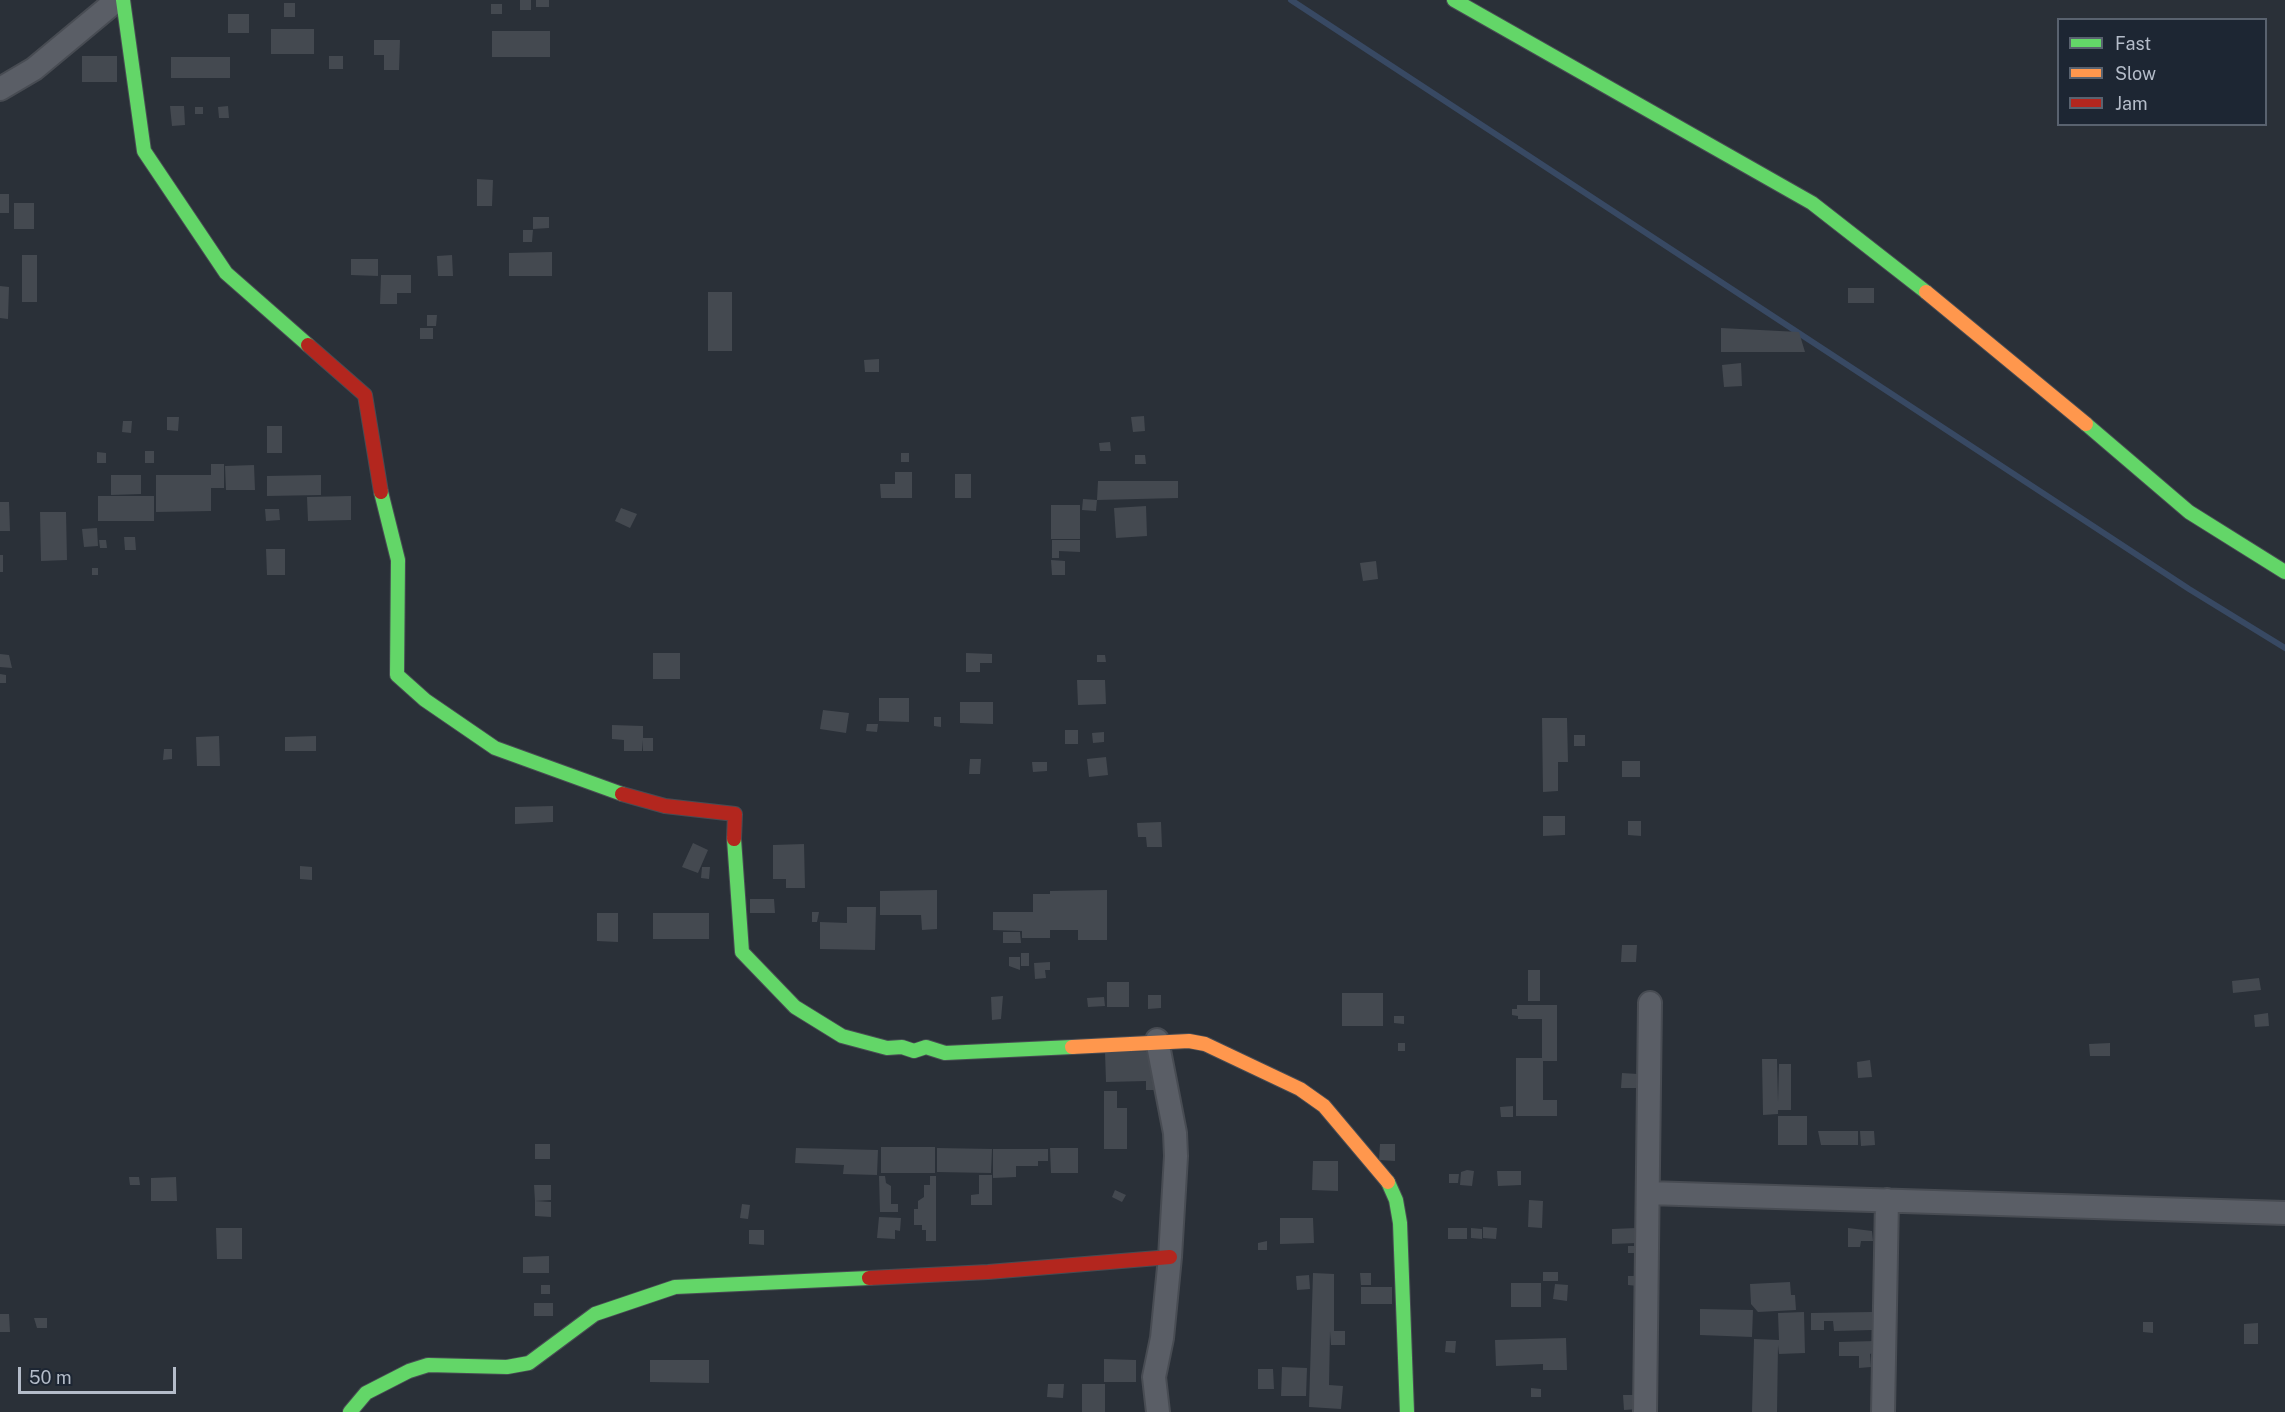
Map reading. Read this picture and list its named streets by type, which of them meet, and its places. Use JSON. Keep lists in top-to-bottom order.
{
  "legend": ["Fast", "Slow", "Jam"],
  "scale_bar": "50 m"
}
